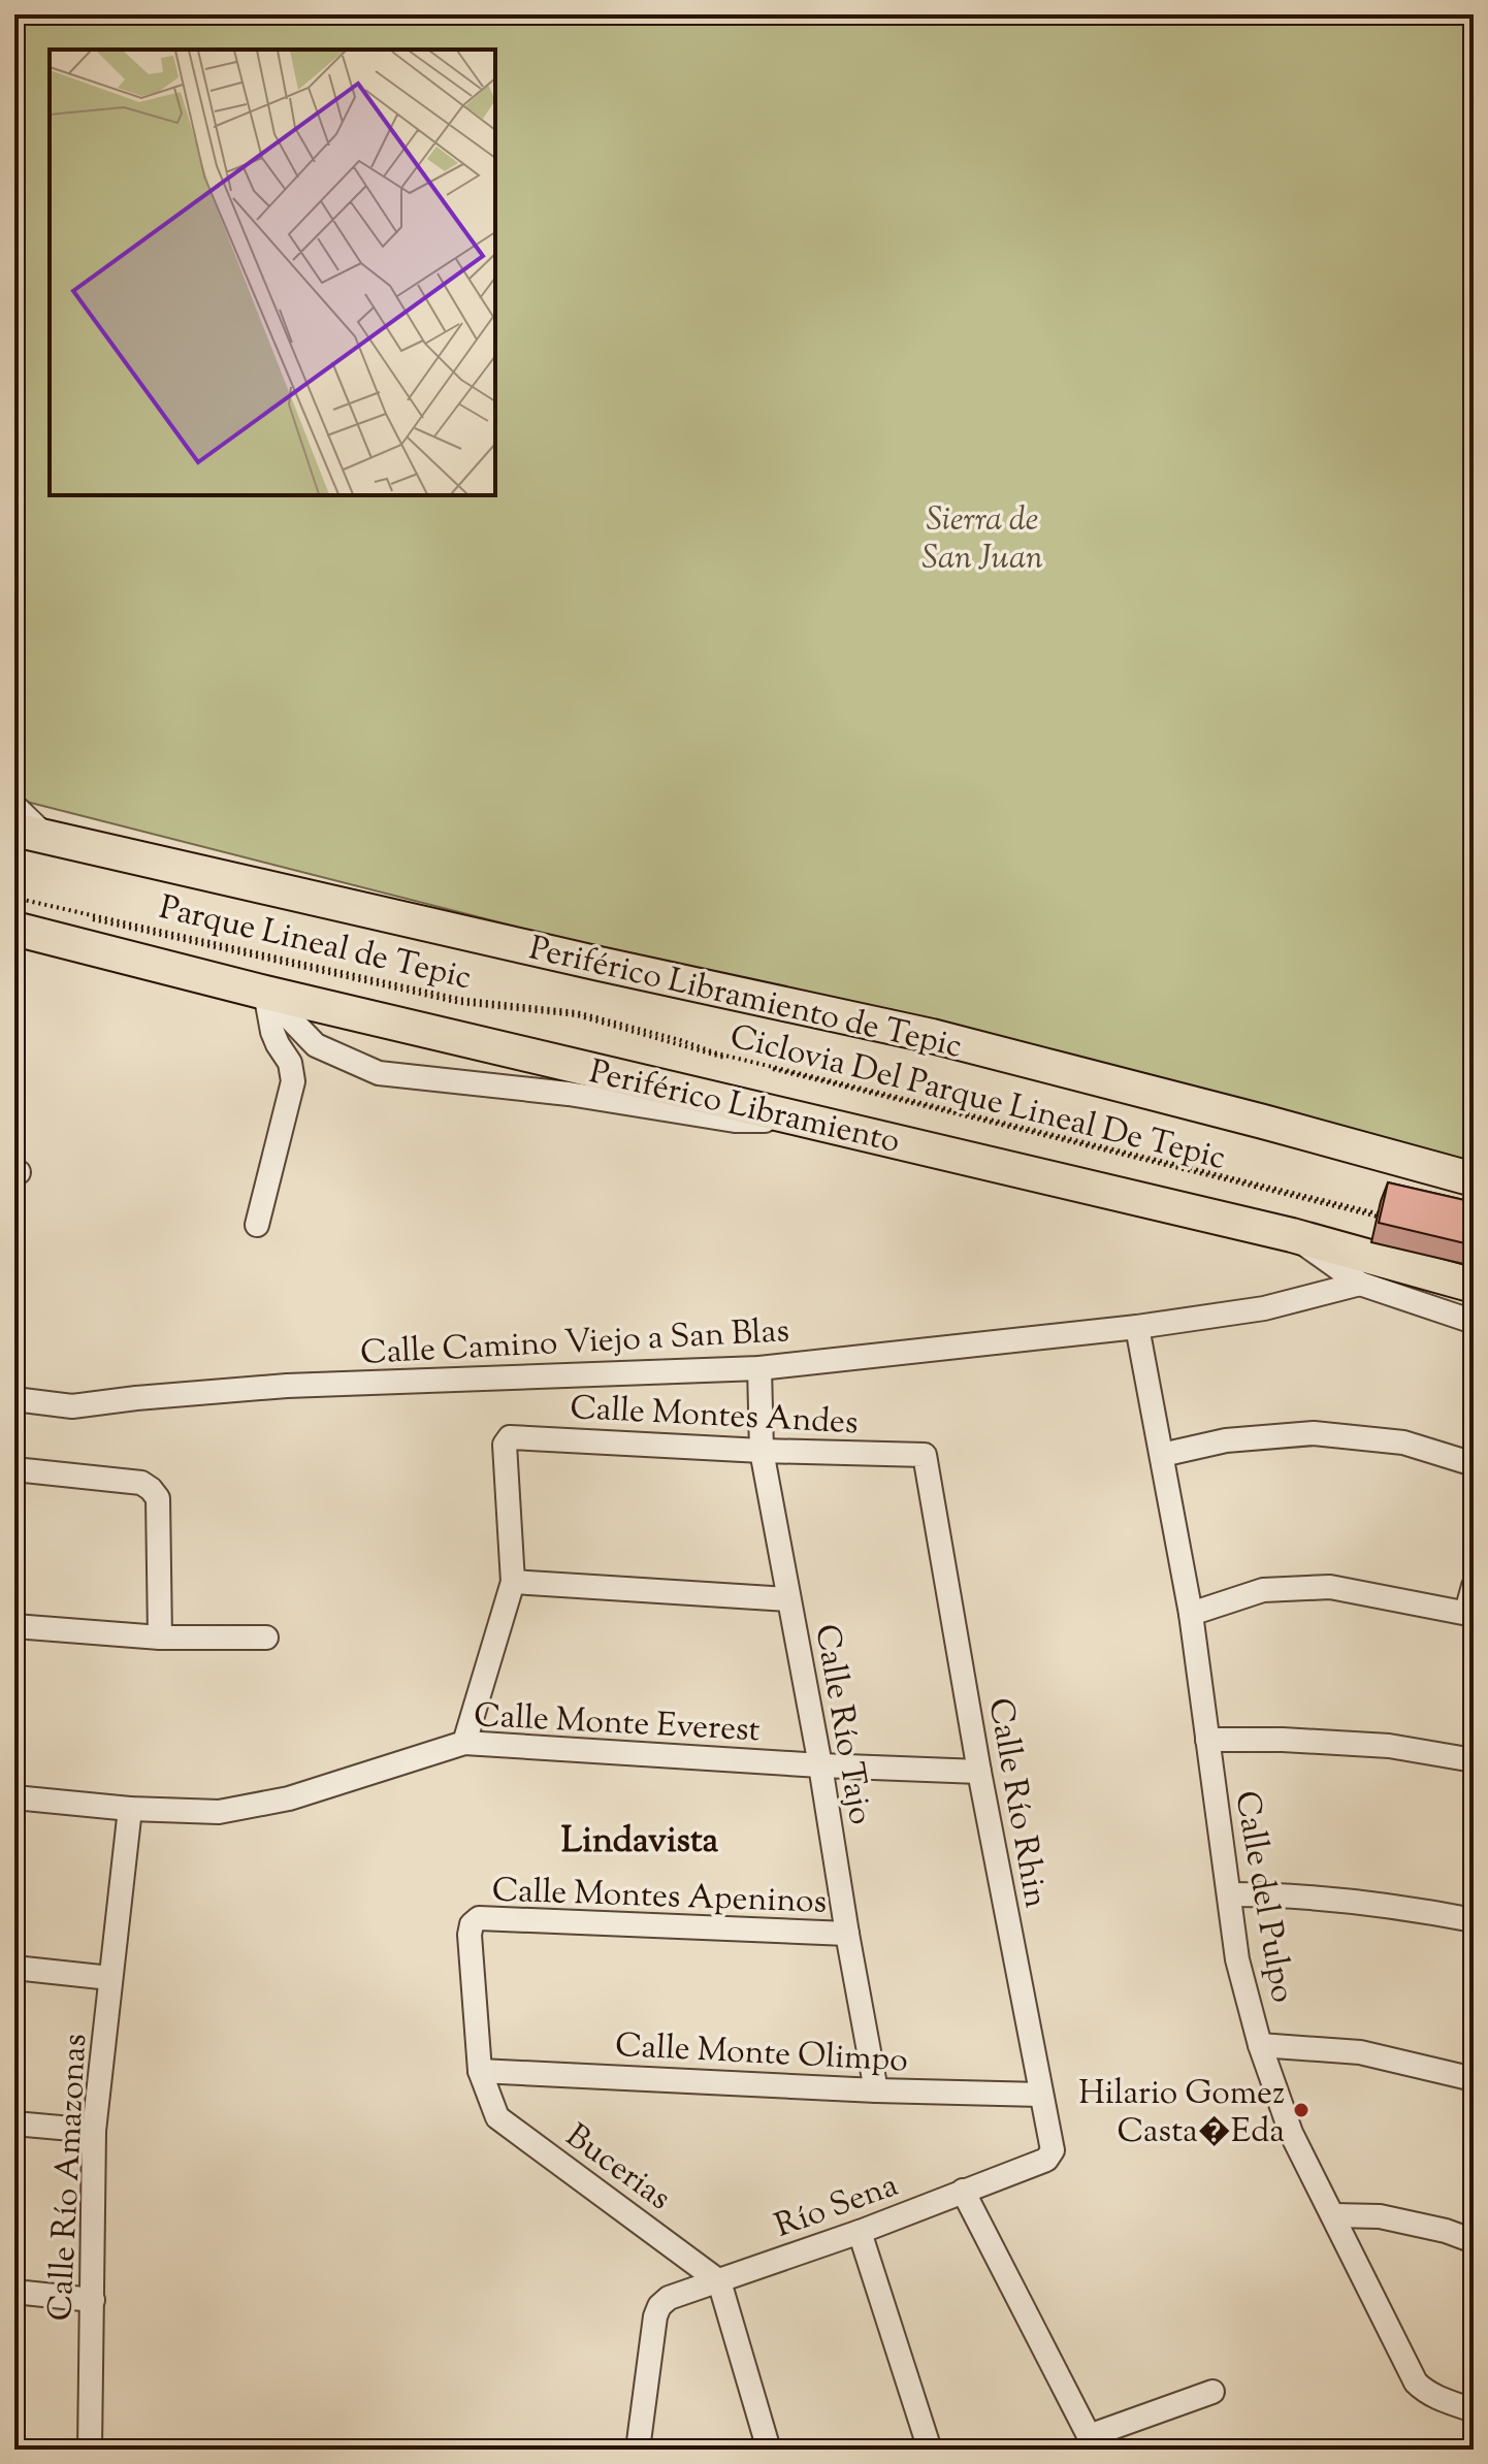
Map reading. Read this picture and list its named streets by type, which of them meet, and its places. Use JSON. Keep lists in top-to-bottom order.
{
  "streets": {
    "highway": ["Periférico Libramiento de Tepic", "Periférico Libramiento"],
    "street": [
      "Calle Camino Viejo a San Blas",
      "Calle Montes Andes",
      "Calle Monte Everest",
      "Calle Río Tajo",
      "Calle Río Rhin",
      "Calle Montes Apeninos",
      "Calle del Pulpo",
      "Calle Monte Olimpo",
      "Bucerias",
      "Calle Río Amazonas",
      "Río Sena"
    ],
    "path": ["Parque Lineal de Tepic"]
  },
  "crossings": [
    ["Calle Camino Viejo a San Blas", "Calle Río Tajo"],
    ["Calle Camino Viejo a San Blas", "Calle del Pulpo"],
    ["Calle Montes Andes", "Calle Río Tajo"],
    ["Calle Montes Andes", "Calle Río Rhin"],
    ["Calle Monte Everest", "Calle Río Tajo"],
    ["Calle Monte Everest", "Calle Río Rhin"],
    ["Calle Monte Everest", "Calle Río Amazonas"],
    ["Calle Río Tajo", "Calle Montes Apeninos"],
    ["Calle Río Tajo", "Calle Monte Olimpo"],
    ["Calle Río Rhin", "Calle Monte Olimpo"],
    ["Calle Río Rhin", "Río Sena"],
    ["Calle Montes Apeninos", "Bucerias"],
    ["Calle Monte Olimpo", "Bucerias"],
    ["Bucerias", "Río Sena"]
  ],
  "districts": ["Lindavista"],
  "parks": ["Sierra de San Juan"],
  "places": ["Hilario Gomez Casta�Eda"]
}
